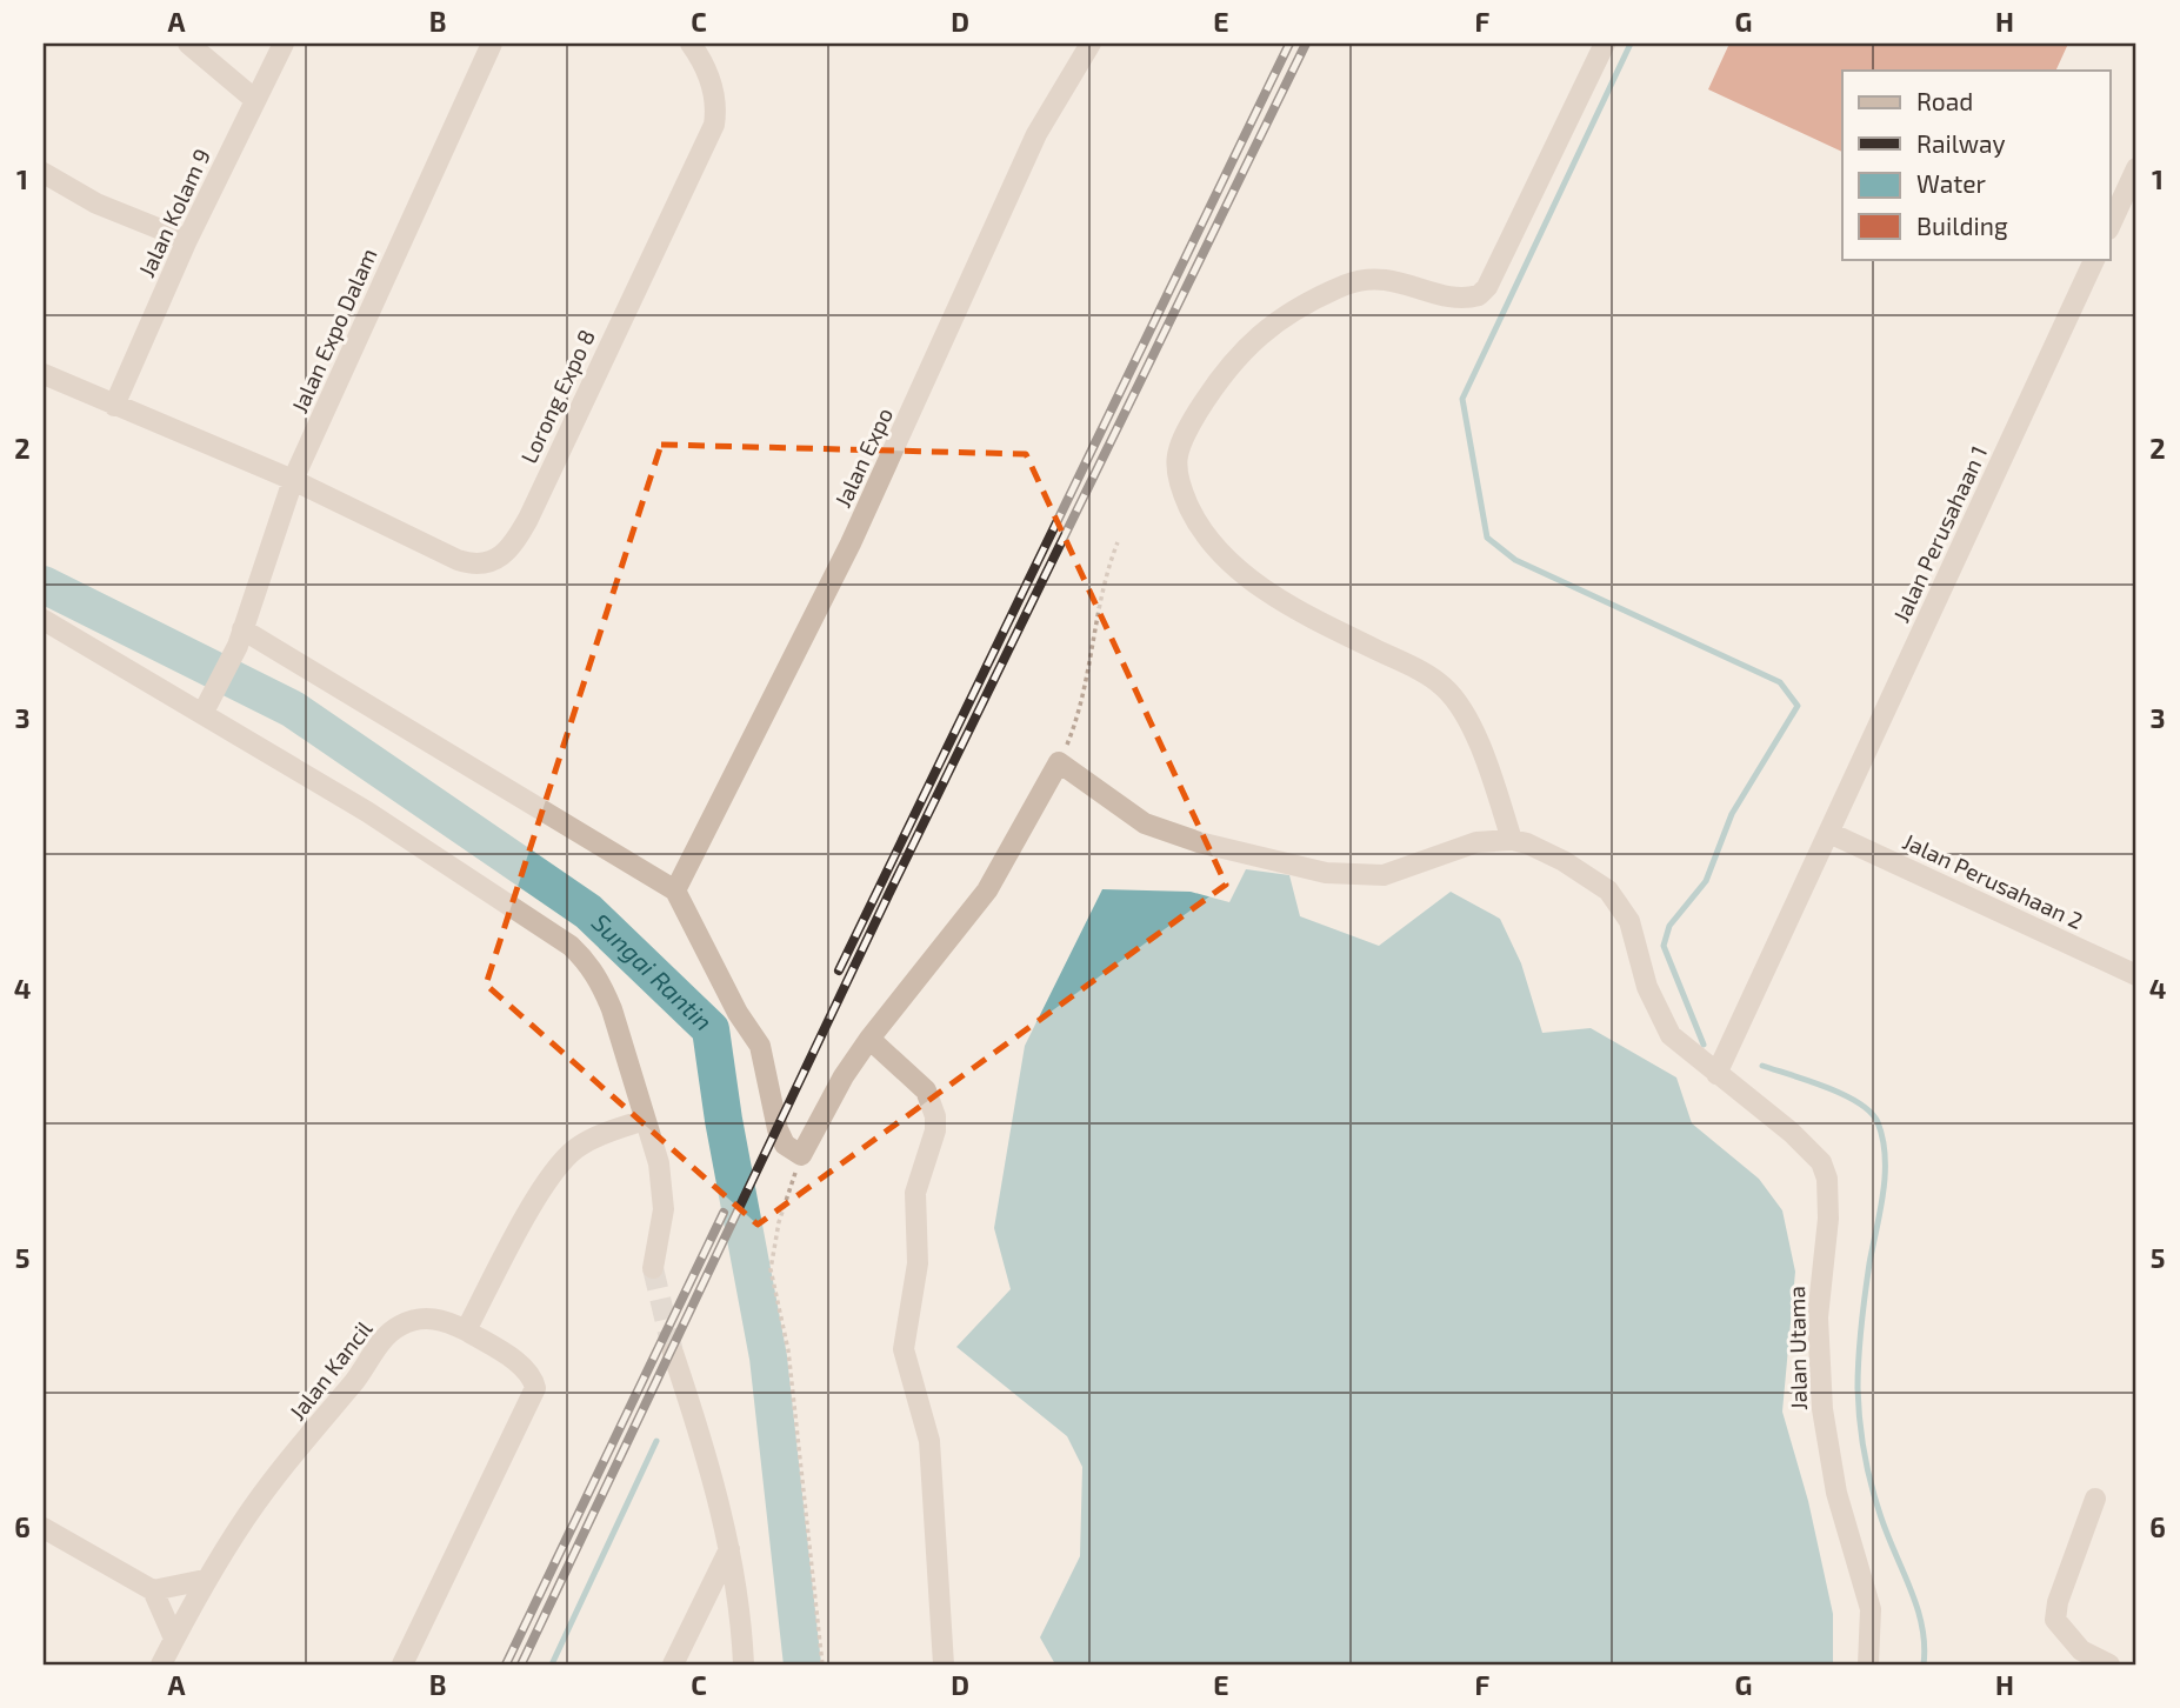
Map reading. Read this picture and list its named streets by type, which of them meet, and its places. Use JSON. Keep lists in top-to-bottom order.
{
  "streets": {
    "street": [
      "Jalan Kolam 9",
      "Jalan Expo Dalam",
      "Lorong Expo 8",
      "Jalan Expo",
      "Jalan Perusahaan 1",
      "Jalan Perusahaan 2",
      "Jalan Utama",
      "Jalan Kancil"
    ]
  },
  "crossings": [
    ["Jalan Expo Dalam", "Lorong Expo 8"],
    ["Jalan Perusahaan 1", "Jalan Perusahaan 2"],
    ["Jalan Perusahaan 1", "Jalan Utama"]
  ],
  "water": ["Sungai Rantin"],
  "legend": [
    "Road",
    "Railway",
    "Water",
    "Building"
  ],
  "grid": {
    "columns": [
      "A",
      "B",
      "C",
      "D",
      "E",
      "F",
      "G",
      "H"
    ],
    "rows": [
      "1",
      "2",
      "3",
      "4",
      "5",
      "6"
    ]
  }
}
